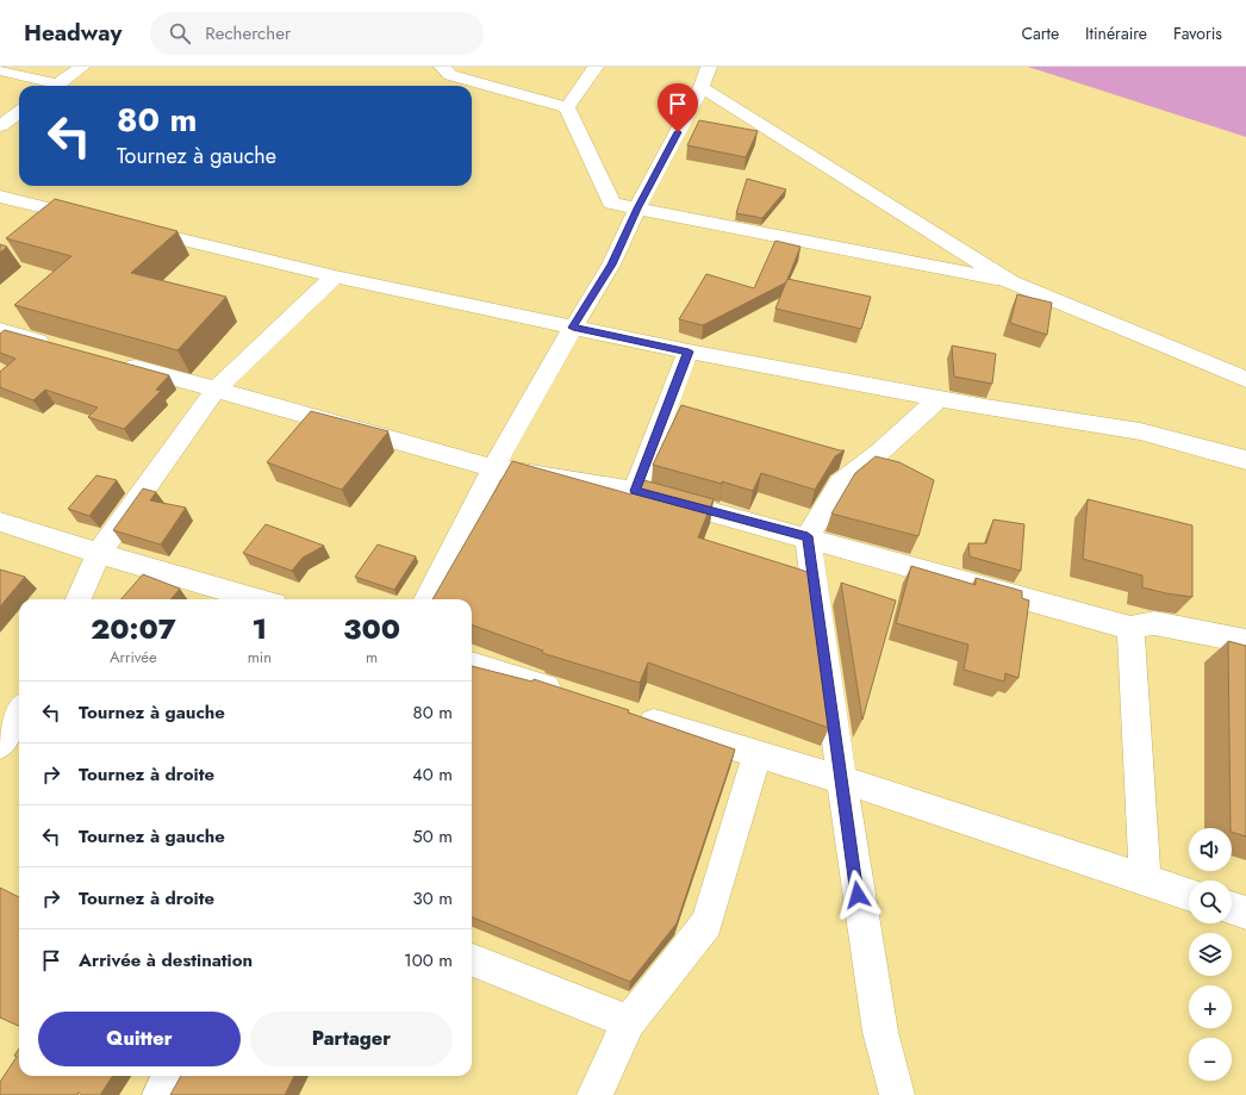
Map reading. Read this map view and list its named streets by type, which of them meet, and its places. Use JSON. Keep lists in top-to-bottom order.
{
  "page": {
    "header": "Headway",
    "search": "Rechercher",
    "nav": ["Carte", "Itinéraire", "Favoris"],
    "turn": ["80 m", "Tournez à gauche"],
    "eta": [
      "20:07",
      "Arrivée",
      "1",
      "min",
      "300",
      "m"
    ],
    "list": [
      {
        "name": "Tournez à gauche",
        "value": "80 m"
      },
      {
        "name": "Tournez à droite",
        "value": "40 m"
      },
      {
        "name": "Tournez à gauche",
        "value": "50 m"
      },
      {
        "name": "Tournez à droite",
        "value": "30 m"
      },
      {
        "name": "Arrivée à destination",
        "value": "100 m"
      }
    ],
    "map_buttons": ["+", "−"],
    "buttons": ["Quitter", "Partager"]
  }
}
